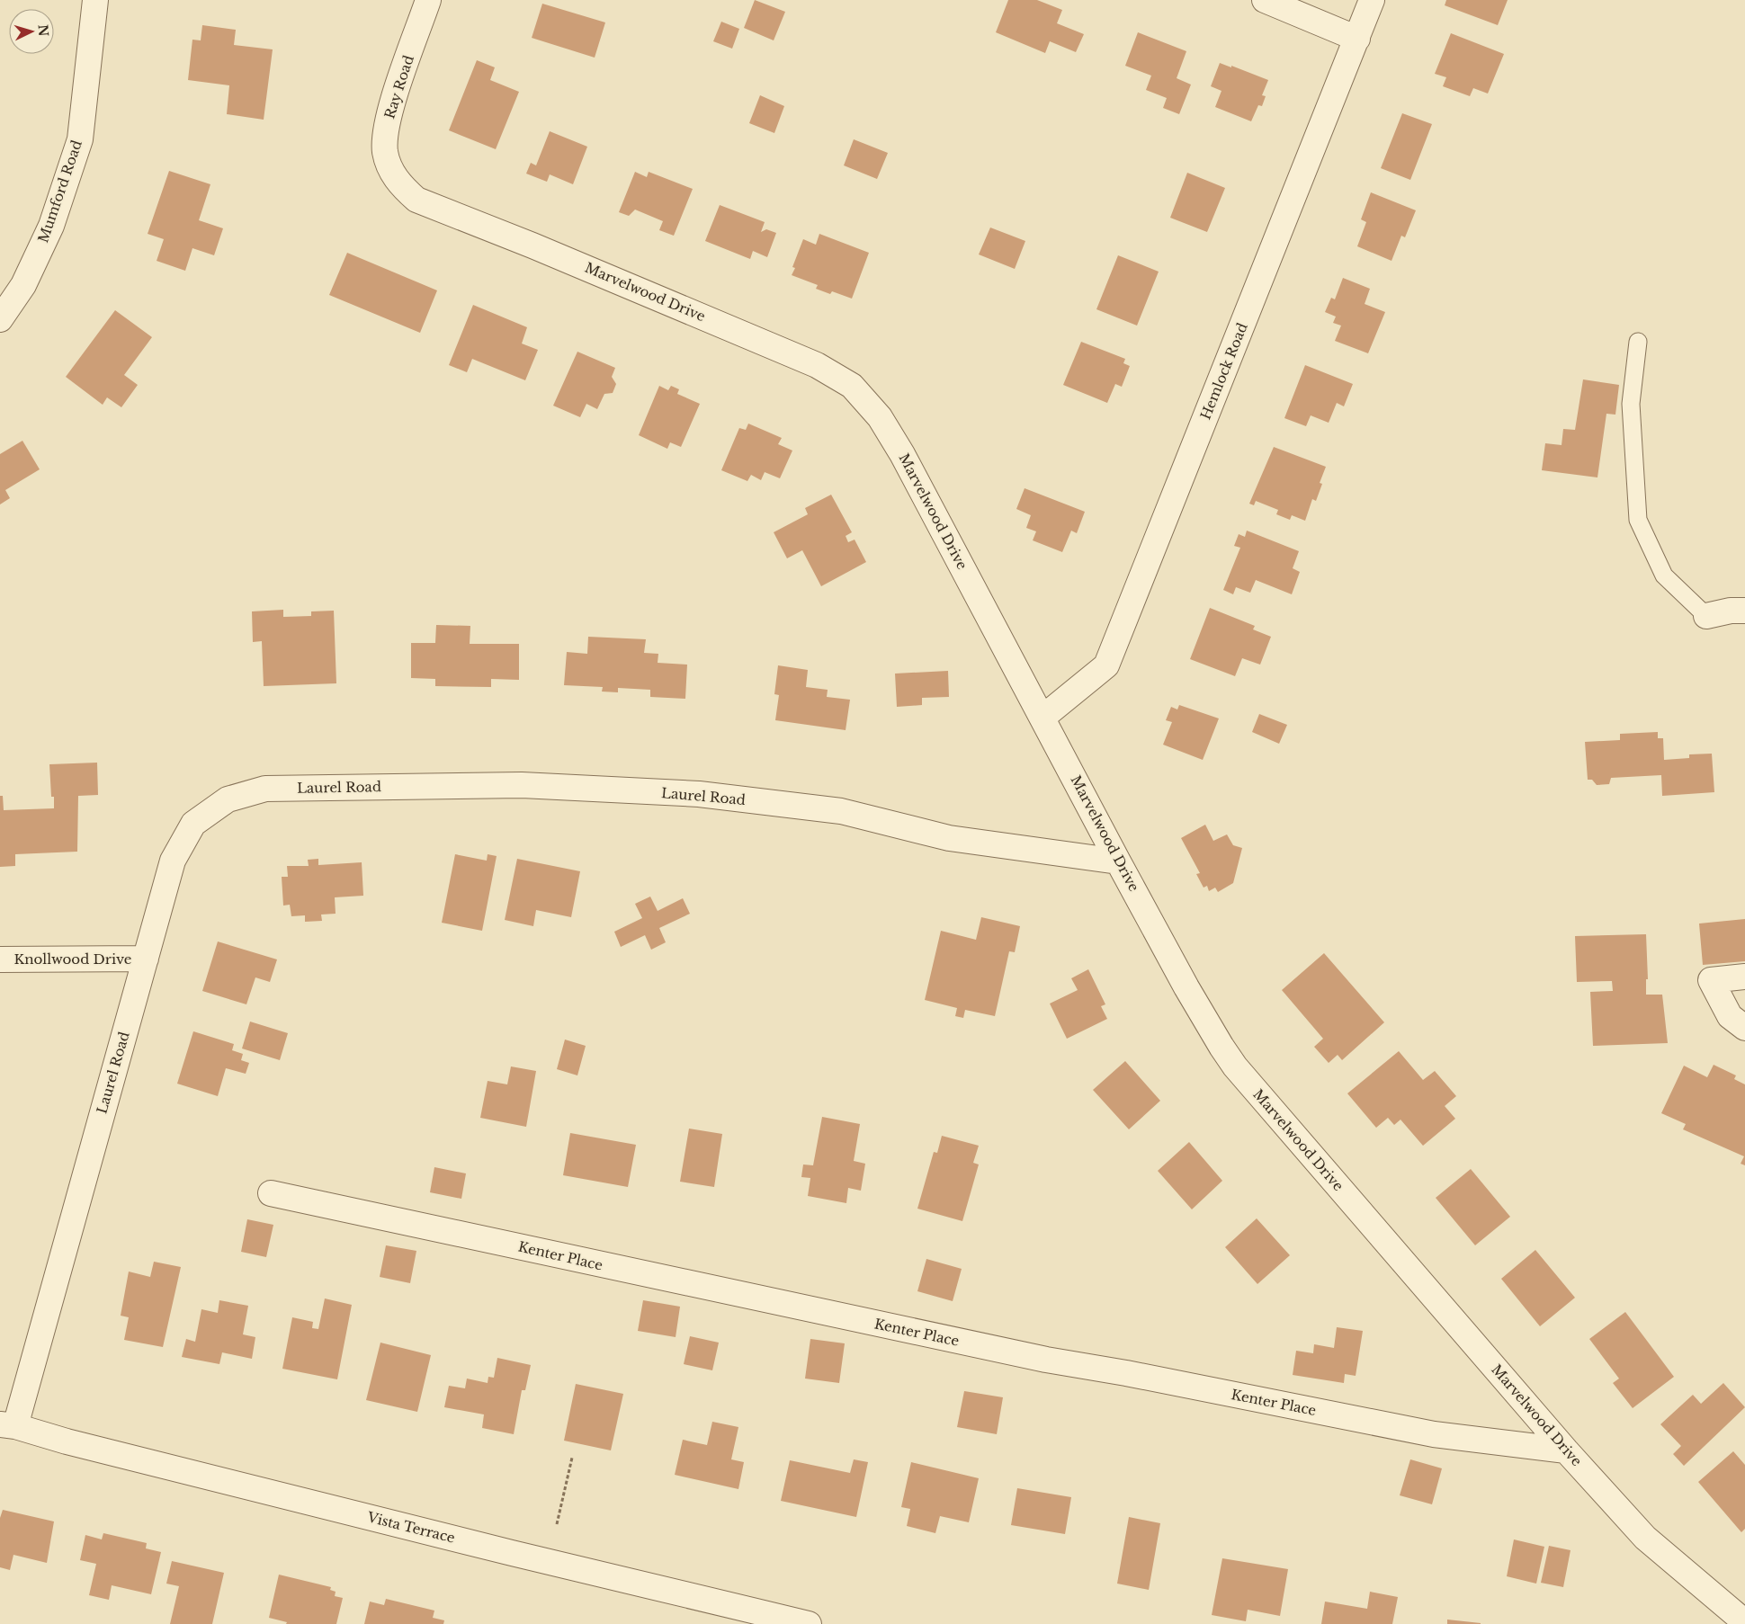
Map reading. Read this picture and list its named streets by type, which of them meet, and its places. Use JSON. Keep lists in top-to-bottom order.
{
  "streets": {
    "street": [
      "Ray Road",
      "Mumford Road",
      "Marvelwood Drive",
      "Hemlock Road",
      "Laurel Road",
      "Knollwood Drive",
      "Kenter Place",
      "Vista Terrace"
    ]
  },
  "crossings": [
    ["Ray Road", "Marvelwood Drive"],
    ["Marvelwood Drive", "Hemlock Road"],
    ["Marvelwood Drive", "Laurel Road"],
    ["Marvelwood Drive", "Kenter Place"],
    ["Laurel Road", "Knollwood Drive"],
    ["Laurel Road", "Vista Terrace"]
  ],
  "north": "right"
}
